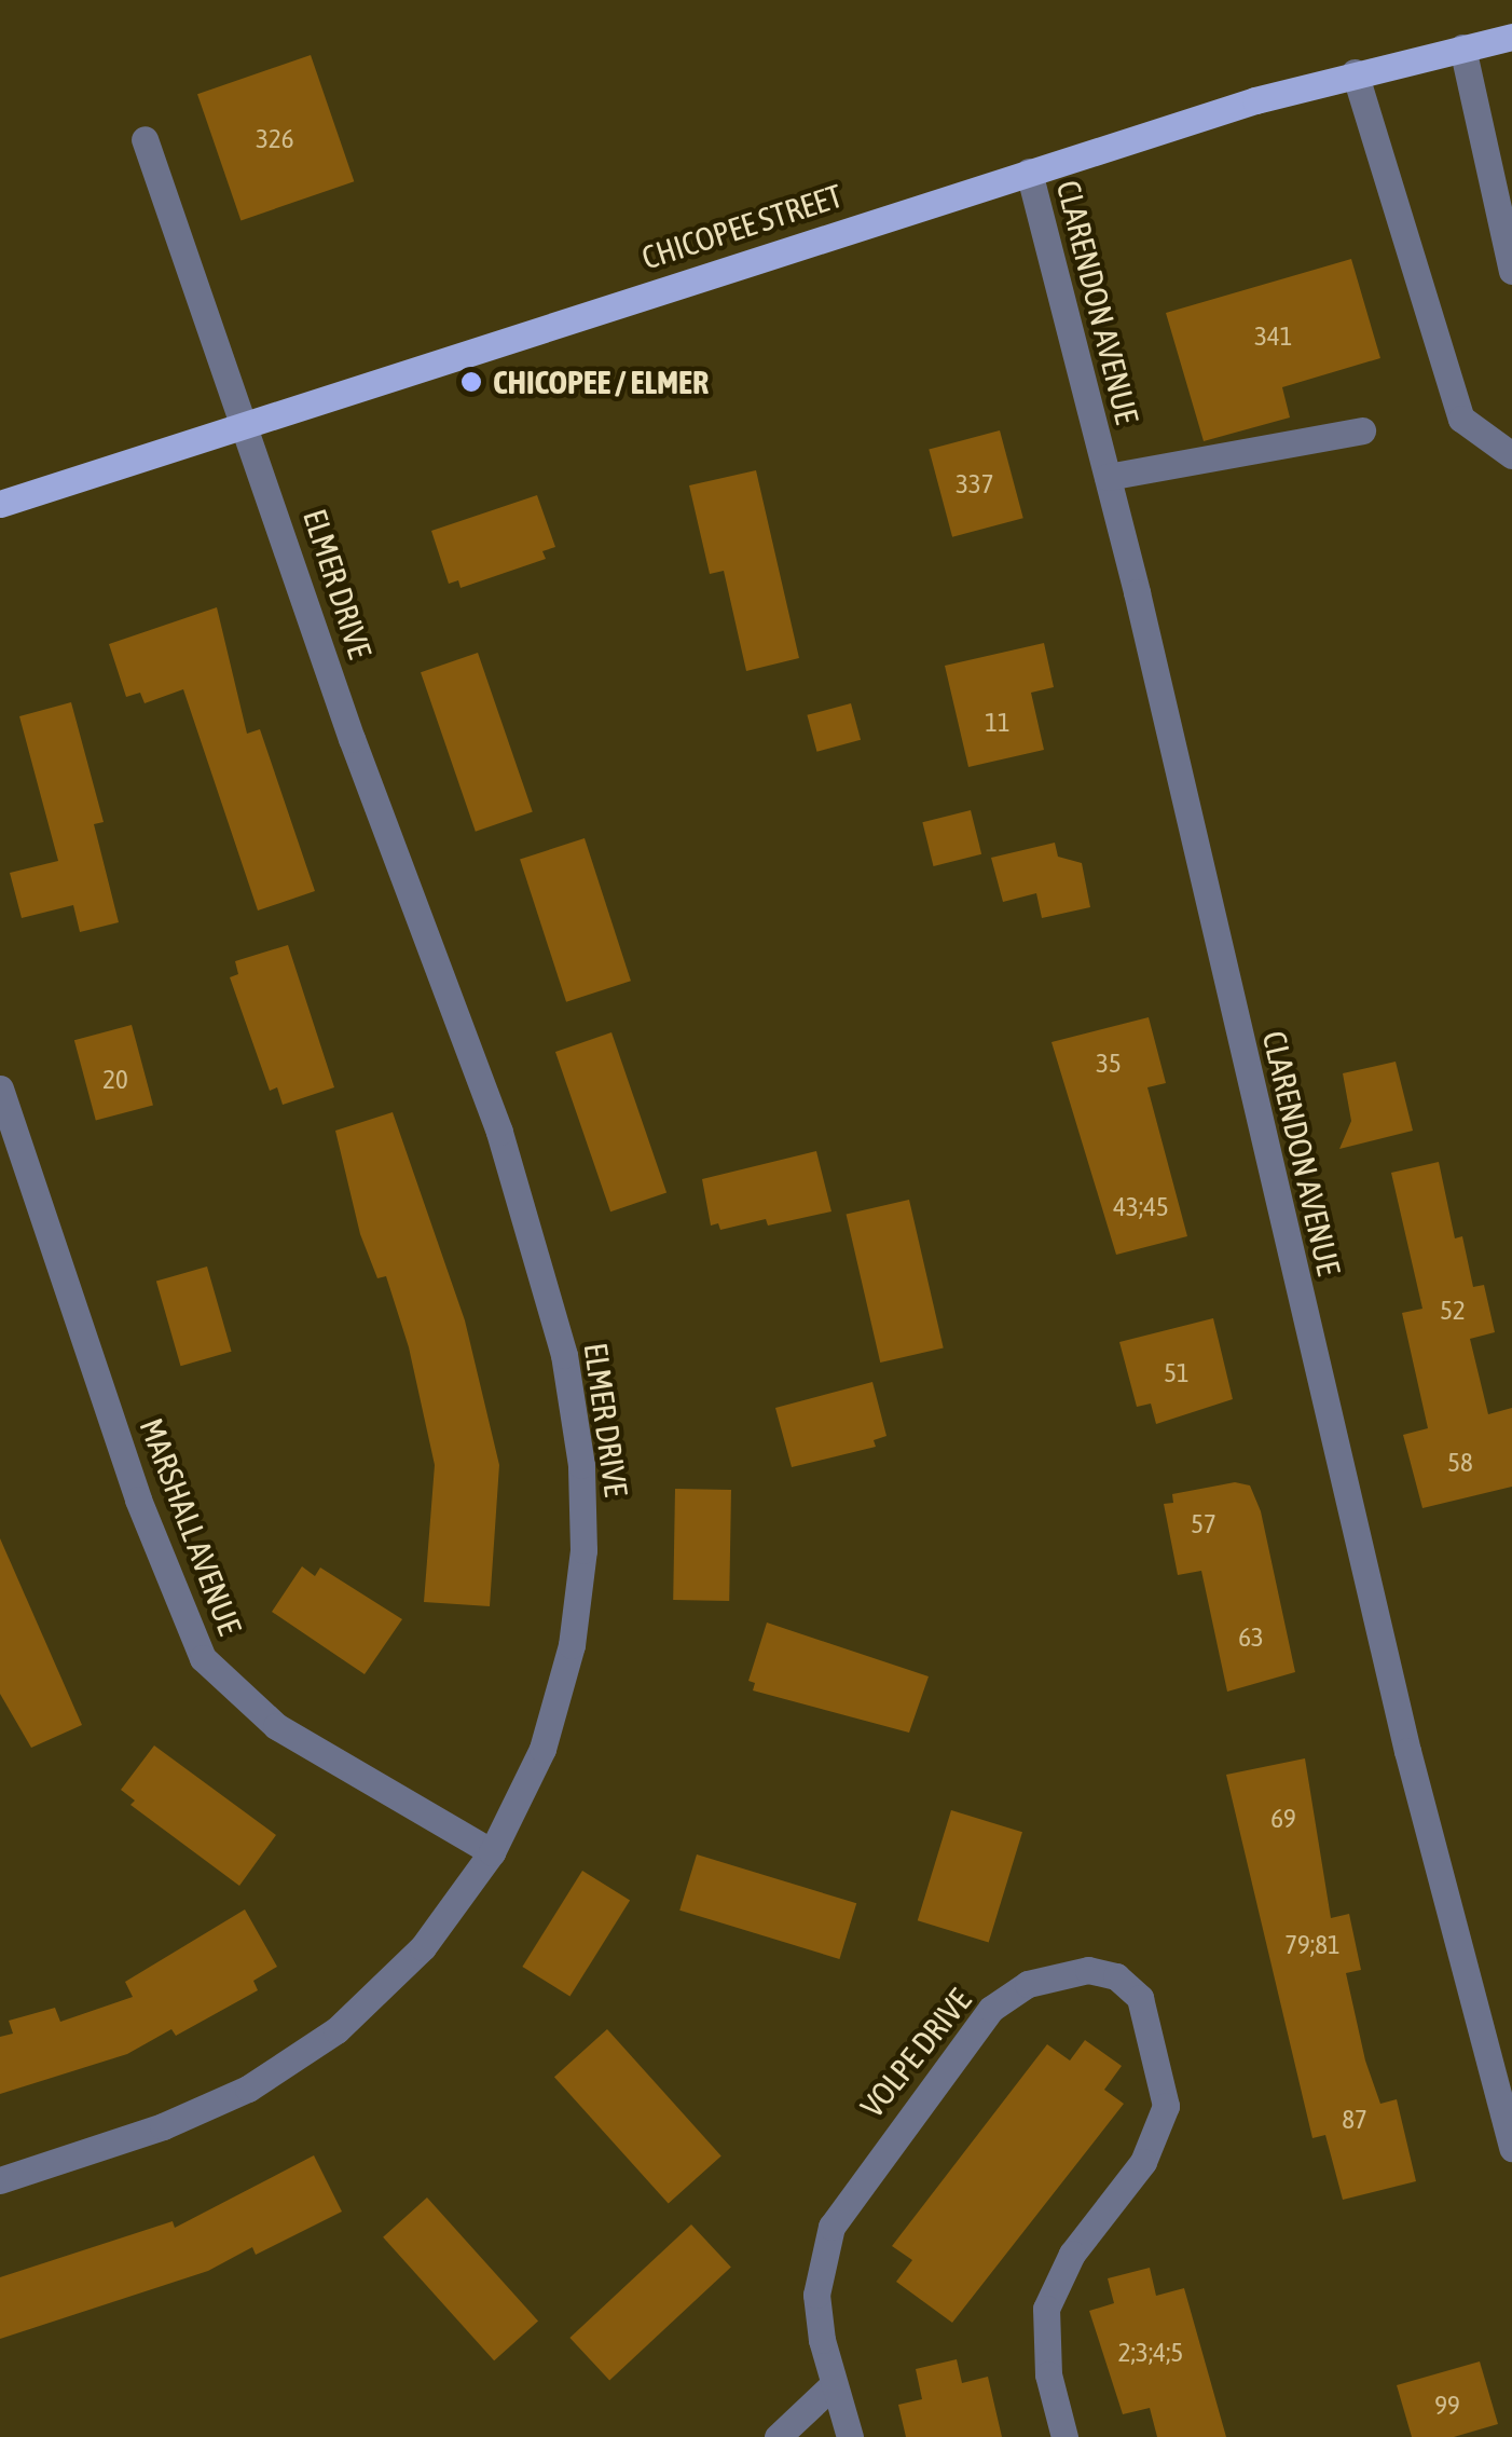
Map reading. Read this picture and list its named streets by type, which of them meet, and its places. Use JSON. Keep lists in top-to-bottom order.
{
  "streets": {
    "main road": ["CHICOPEE STREET"],
    "street": [
      "CLARENDON AVENUE",
      "ELMER DRIVE",
      "MARSHALL AVENUE",
      "VOLPE DRIVE"
    ]
  },
  "crossings": [
    ["CHICOPEE STREET", "CLARENDON AVENUE"],
    ["CHICOPEE STREET", "ELMER DRIVE"],
    ["ELMER DRIVE", "MARSHALL AVENUE"]
  ],
  "places": ["CHICOPEE / ELMER"],
  "house_numbers": [
    "326",
    "341",
    "337",
    "11",
    "35",
    "20",
    "43;45",
    "52",
    "51",
    "58",
    "57",
    "63",
    "69",
    "79;81",
    "87",
    "2;3;4;5",
    "99"
  ]
}
